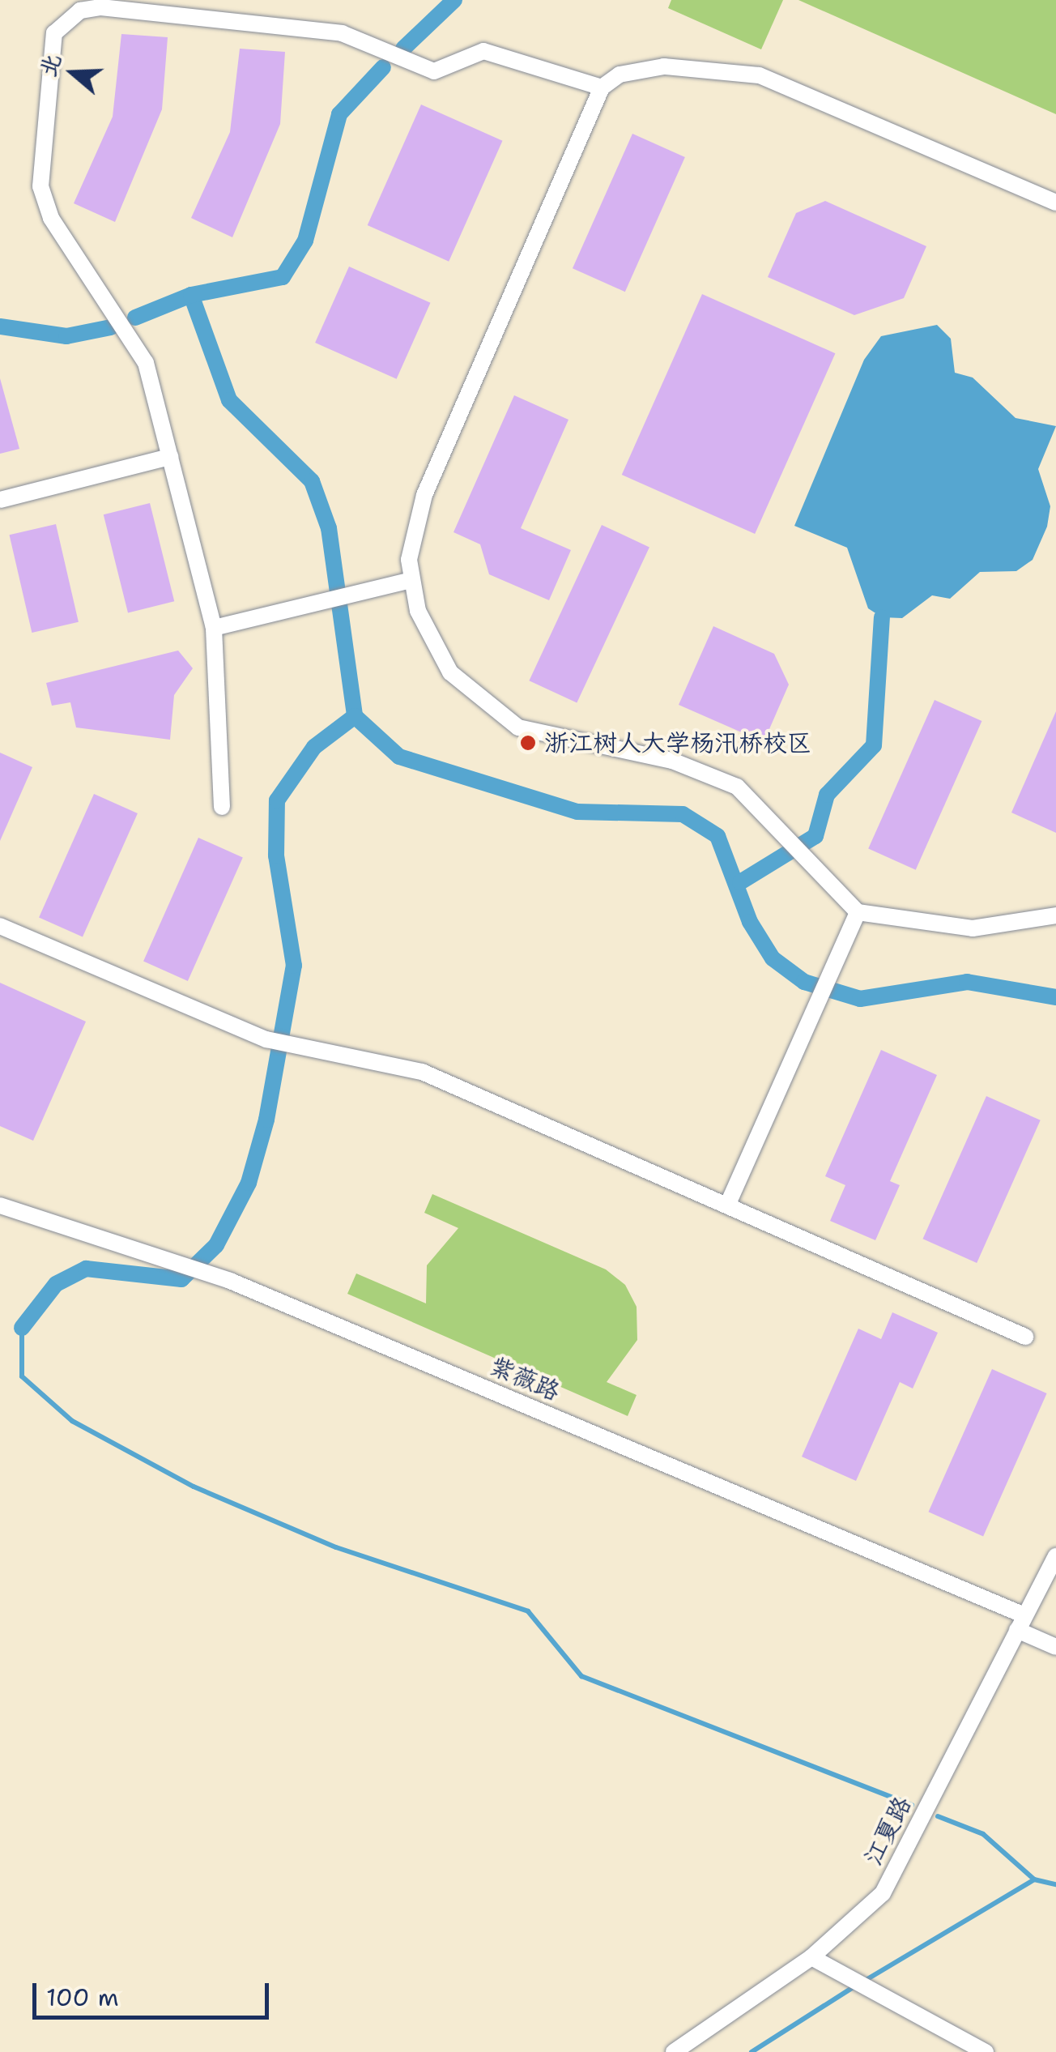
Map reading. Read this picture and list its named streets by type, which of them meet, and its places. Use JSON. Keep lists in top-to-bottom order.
{
  "streets": {
    "street": ["紫薇路", "江夏路"]
  },
  "crossings": [
    ["紫薇路", "江夏路"]
  ],
  "places": ["浙江树人大学杨汛桥校区"],
  "scale_bar": "100 m",
  "north": "left"
}
